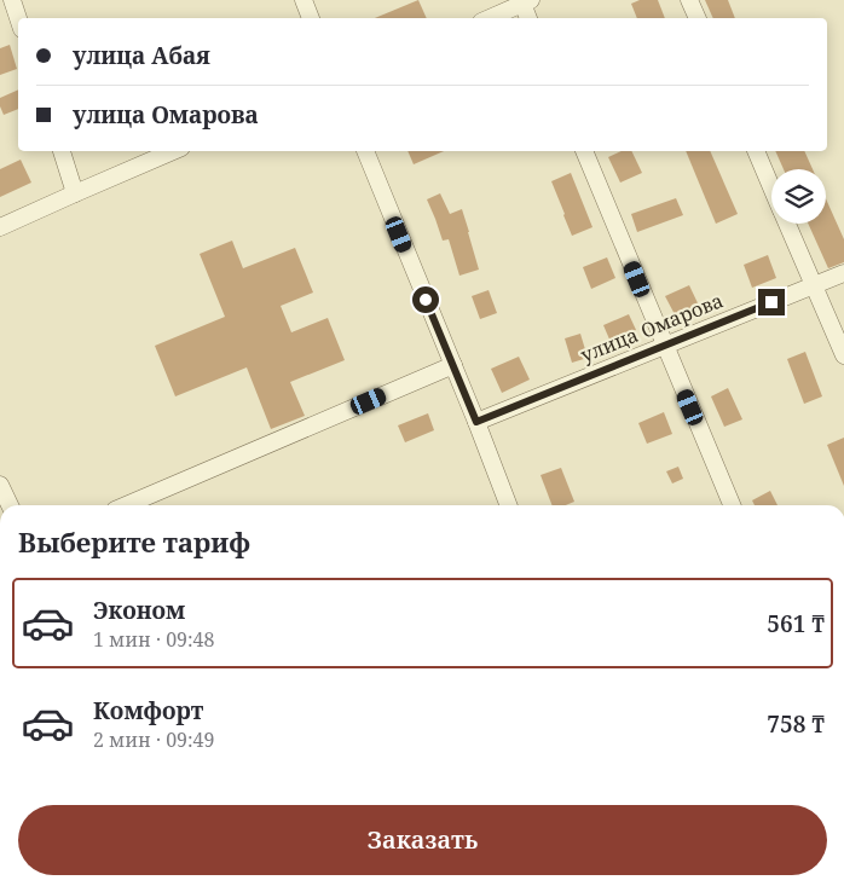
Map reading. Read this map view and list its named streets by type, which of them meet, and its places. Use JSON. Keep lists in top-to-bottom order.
{
  "streets": {
    "street": ["улица Омарова"]
  },
  "page": {
    "banner": ["улица Абая", "улица Омарова"],
    "heading": "Выберите тариф",
    "list": [
      {
        "name": "Эконом",
        "note": "1 мин · 09:48",
        "value": "561 ₸"
      },
      {
        "name": "Комфорт",
        "note": "2 мин · 09:49",
        "value": "758 ₸"
      }
    ],
    "buttons": "Заказать"
  }
}
